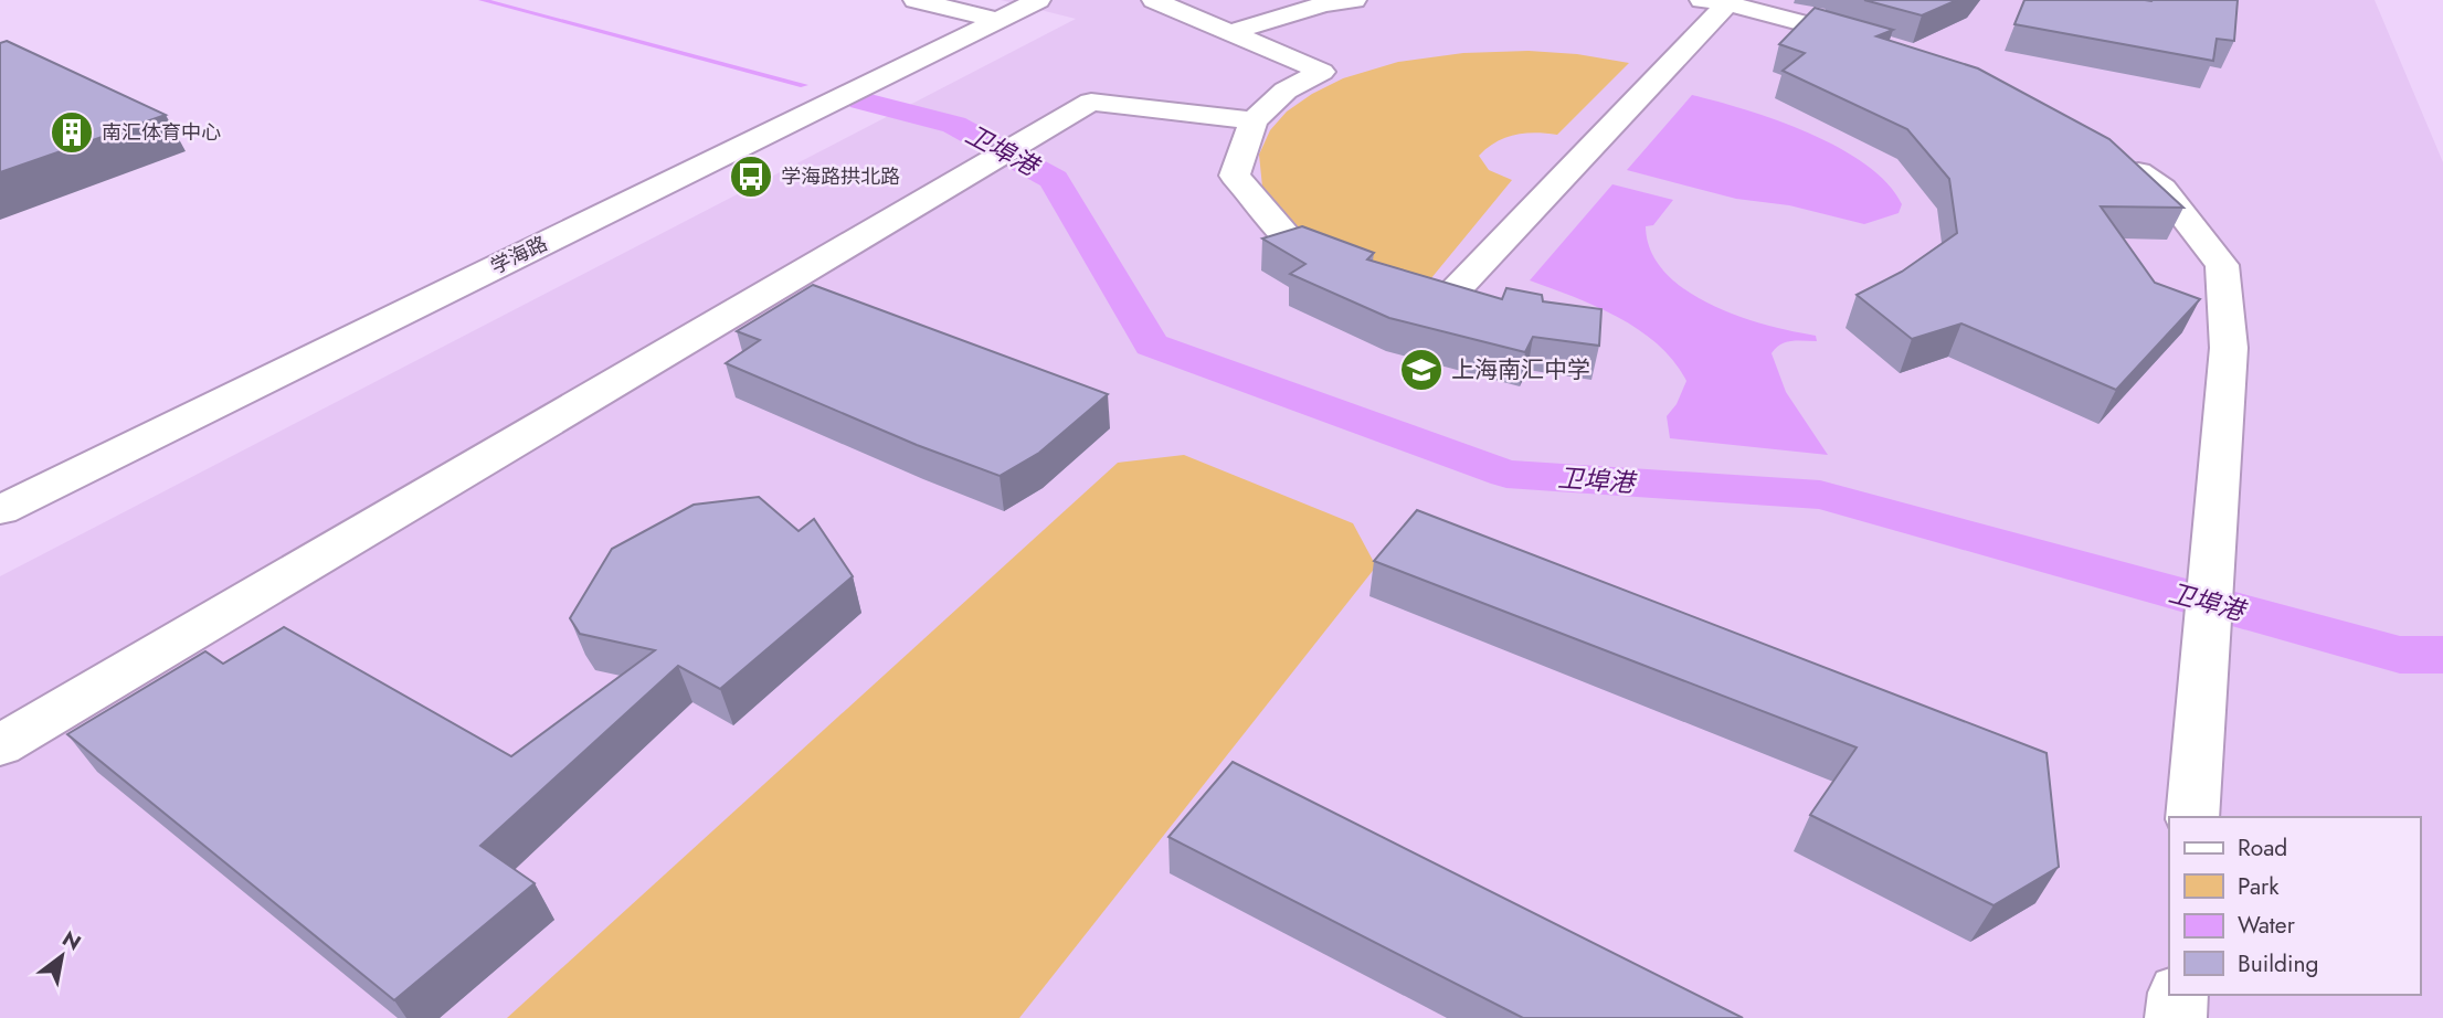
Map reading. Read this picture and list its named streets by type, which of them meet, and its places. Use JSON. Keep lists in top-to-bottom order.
{
  "streets": {
    "street": ["学海路"]
  },
  "water": ["卫埠港"],
  "places": {
    "building": ["南汇体育中心"],
    "bus stop": ["学海路拱北路"],
    "school or university": ["上海南汇中学"]
  },
  "legend": [
    "Road",
    "Park",
    "Water",
    "Building"
  ],
  "north": "top right"
}
